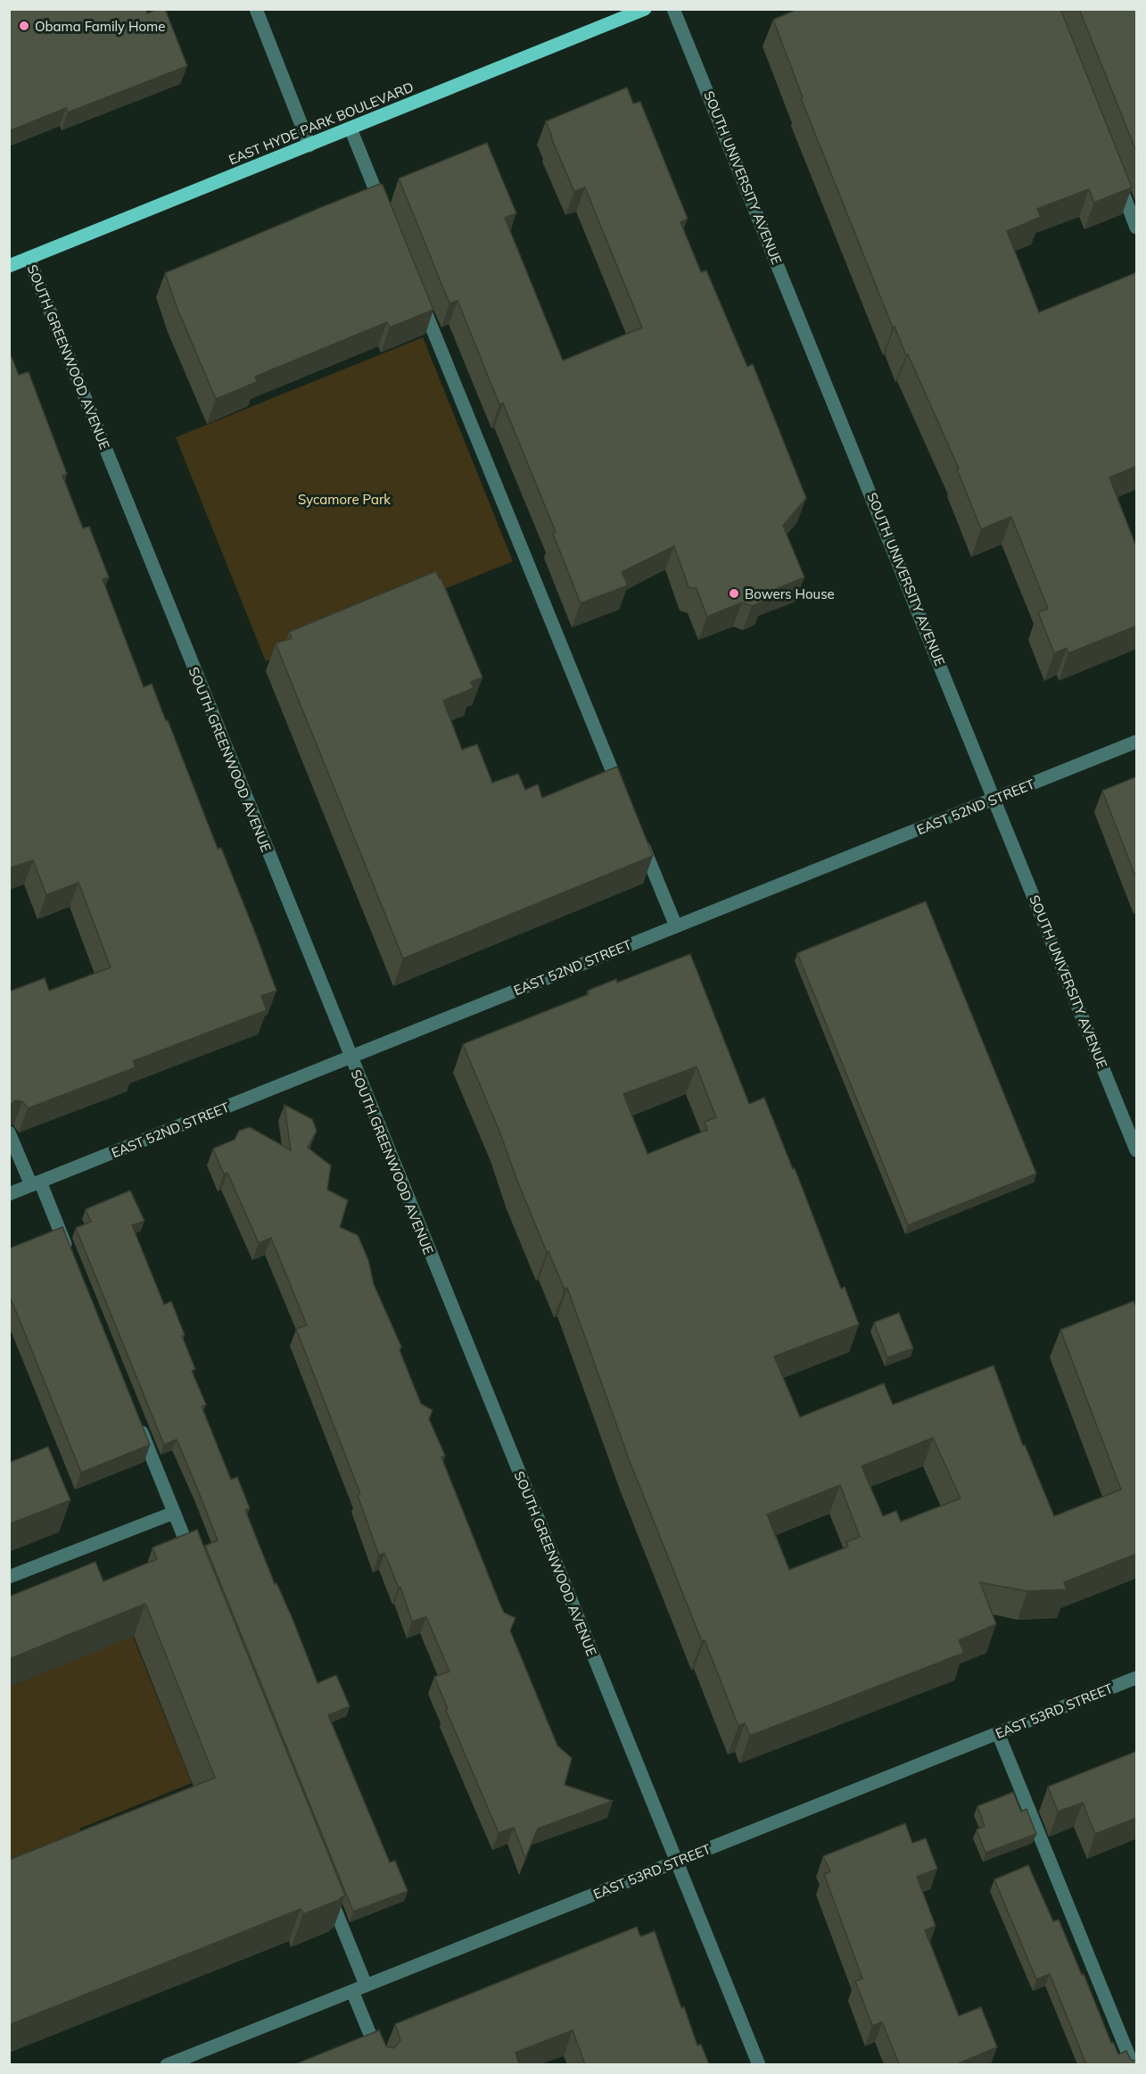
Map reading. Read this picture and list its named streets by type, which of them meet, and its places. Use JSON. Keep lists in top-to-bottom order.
{
  "streets": {
    "main road": ["EAST HYDE PARK BOULEVARD"],
    "street": [
      "SOUTH UNIVERSITY AVENUE",
      "SOUTH GREENWOOD AVENUE",
      "EAST 52ND STREET",
      "EAST 53RD STREET"
    ]
  },
  "crossings": [
    ["EAST HYDE PARK BOULEVARD", "SOUTH GREENWOOD AVENUE"],
    ["SOUTH UNIVERSITY AVENUE", "EAST 52ND STREET"],
    ["SOUTH GREENWOOD AVENUE", "EAST 52ND STREET"],
    ["SOUTH GREENWOOD AVENUE", "EAST 53RD STREET"]
  ],
  "parks": ["Sycamore Park"],
  "places": ["Obama Family Home", "Bowers House"]
}
